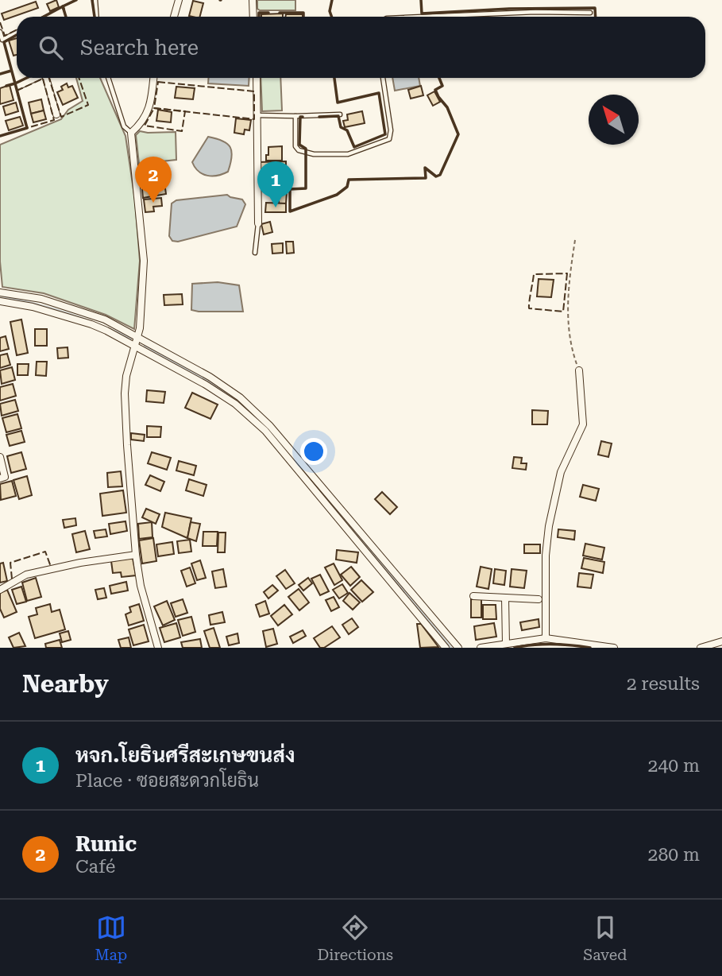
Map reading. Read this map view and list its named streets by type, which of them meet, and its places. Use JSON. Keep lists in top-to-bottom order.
{
  "north": "top left",
  "page": {
    "search": "Search here",
    "pins": ["2", "1"],
    "heading": ["Nearby", "2 results"],
    "list": [
      {
        "mark": "1",
        "name": "หจก.โยธินศรีสะเกษขนส่ง",
        "note": "Place · ซอยสะดวกโยธิน",
        "value": "240 m"
      },
      {
        "mark": "2",
        "name": "Runic",
        "note": "Café",
        "value": "280 m"
      }
    ],
    "nav": ["Map", "Directions", "Saved"]
  }
}
